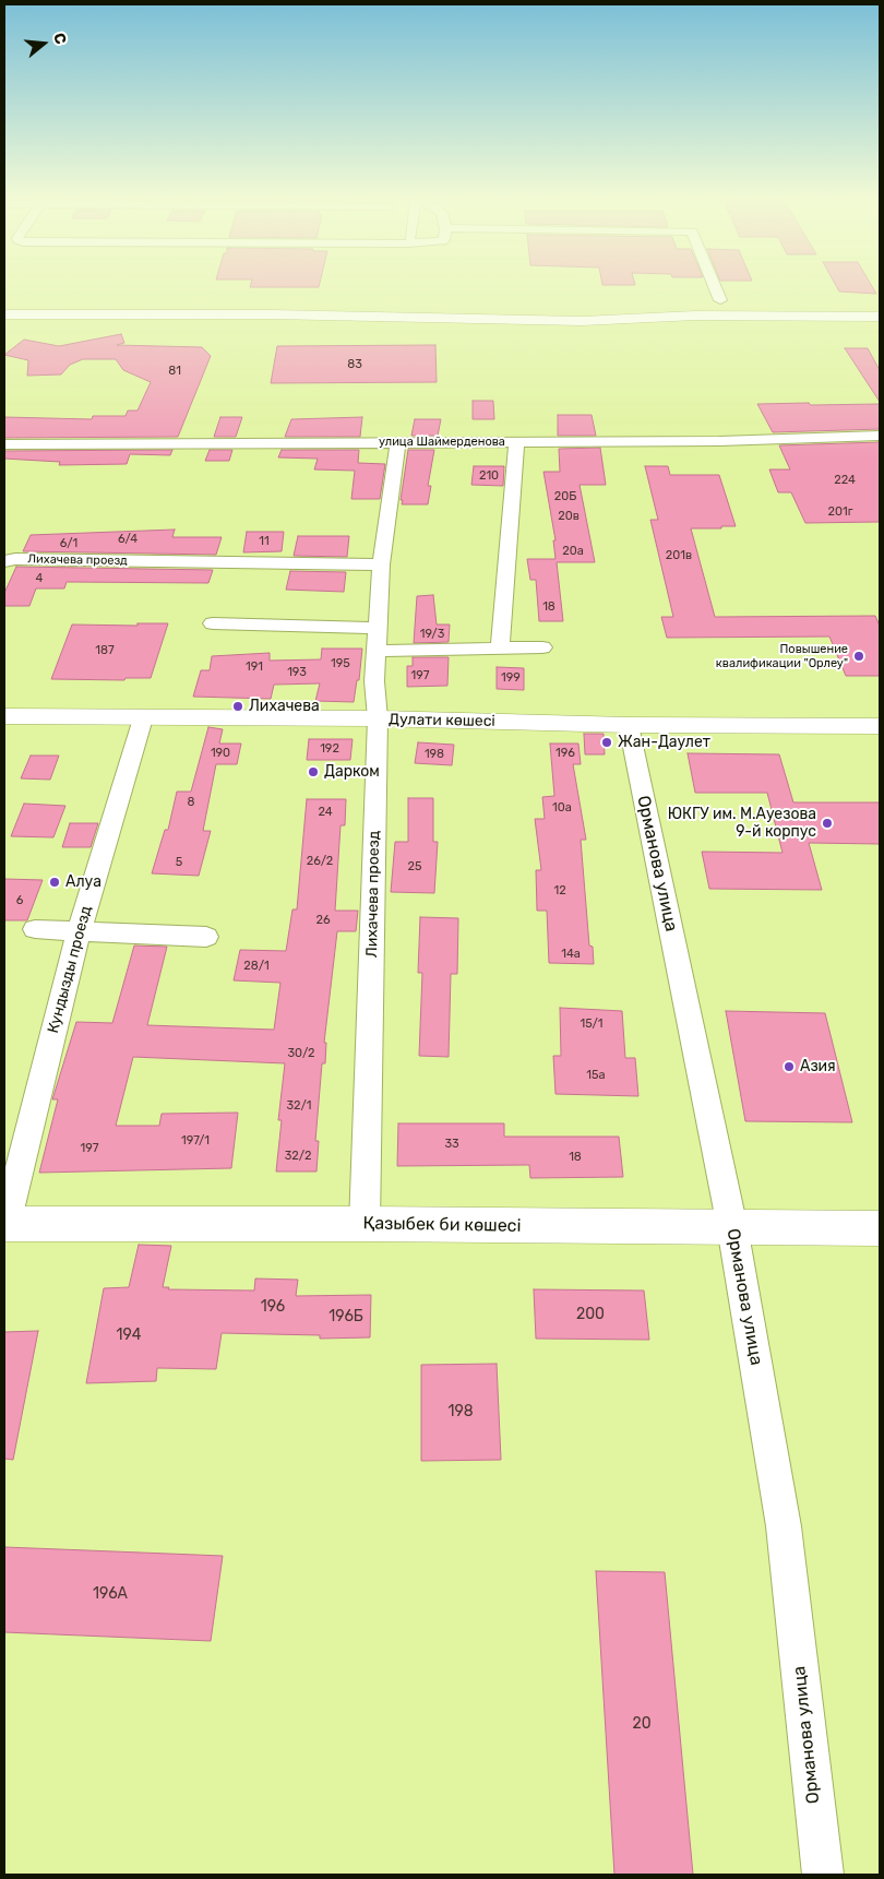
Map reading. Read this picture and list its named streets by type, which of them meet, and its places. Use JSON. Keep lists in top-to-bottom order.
{
  "streets": {
    "main road": ["Дулати көшесі", "Қазыбек би көшесі"],
    "street": [
      "улица Шаймерденова",
      "Лихачева проезд",
      "Орманова улица",
      "Кундызды проезд"
    ]
  },
  "crossings": [
    ["улица Шаймерденова", "Лихачева проезд"],
    ["Лихачева проезд", "Дулати көшесі"],
    ["Лихачева проезд", "Қазыбек би көшесі"],
    ["Дулати көшесі", "Орманова улица"],
    ["Дулати көшесі", "Кундызды проезд"],
    ["Орманова улица", "Қазыбек би көшесі"],
    ["Кундызды проезд", "Қазыбек би көшесі"]
  ],
  "places": [
    "Повышение квалификации \"Орлеу\"",
    "Лихачева",
    "Жан-Даулет",
    "Дарком",
    "ЮКГУ им. М.Ауезова 9-й корпус",
    "Алуа",
    "Азия"
  ],
  "house_numbers": [
    "83",
    "81",
    "210",
    "224",
    "20Б",
    "201г",
    "20в",
    "6/4",
    "11",
    "6/1",
    "20а",
    "201в",
    "4",
    "18",
    "19/3",
    "187",
    "195",
    "191",
    "193",
    "197",
    "199",
    "192",
    "190",
    "196",
    "198",
    "8",
    "10а",
    "24",
    "26/2",
    "5",
    "25",
    "12",
    "6",
    "26",
    "14а",
    "28/1",
    "15/1",
    "30/2",
    "15а",
    "32/1",
    "197/1",
    "33",
    "197",
    "32/2",
    "18",
    "196",
    "200",
    "196Б",
    "194",
    "198",
    "196А",
    "20"
  ],
  "north": "right"
}
